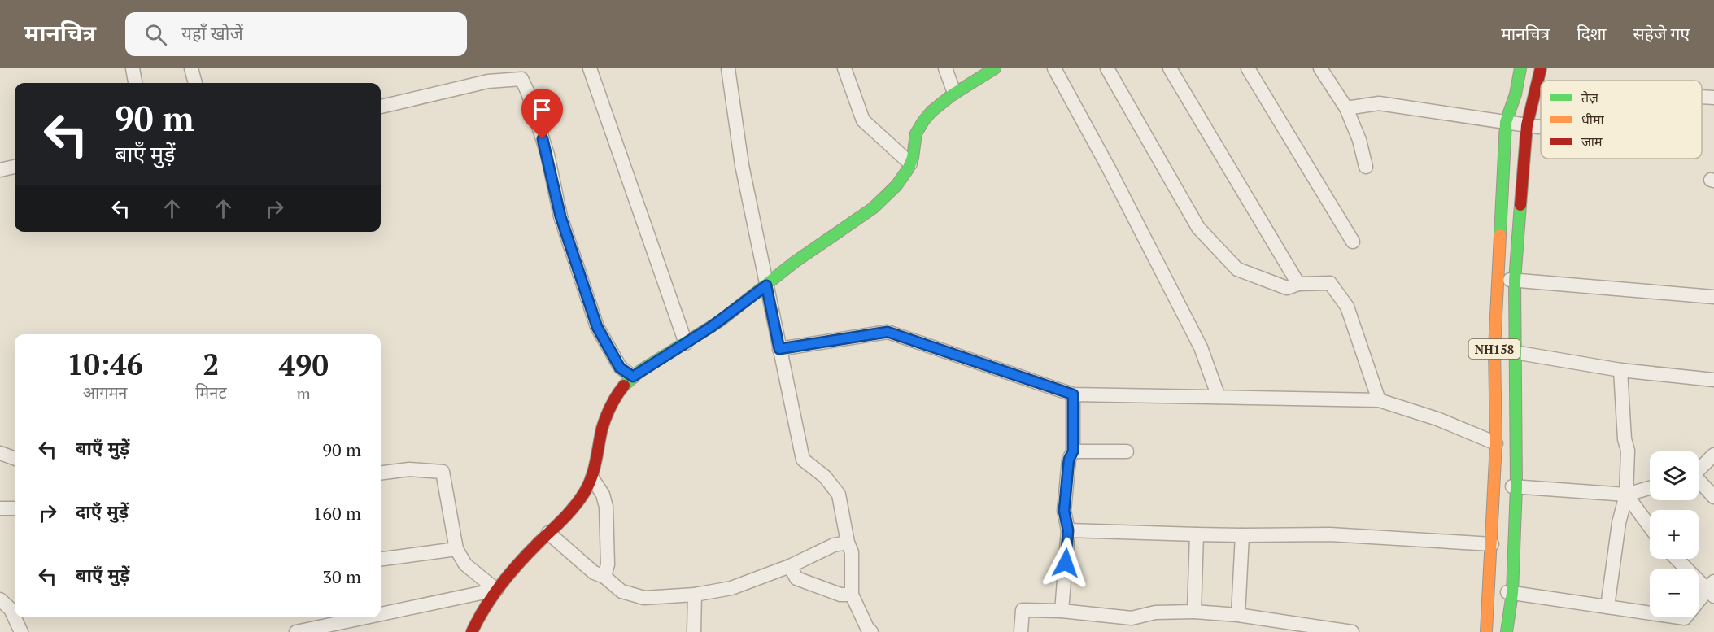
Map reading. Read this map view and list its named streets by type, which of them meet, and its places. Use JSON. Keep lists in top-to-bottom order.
{
  "streets": {
    "main road": ["NH158"]
  },
  "legend": ["तेज़", "धीमा", "जाम"],
  "page": {
    "header": "मानचित्र",
    "search": "यहाँ खोजें",
    "nav": ["मानचित्र", "दिशा", "सहेजे गए"],
    "turn": ["90 m", "बाएँ मुड़ें"],
    "eta": [
      "10:46",
      "आगमन",
      "2",
      "मिनट",
      "490",
      "m"
    ],
    "list": [
      {
        "name": "बाएँ मुड़ें",
        "value": "90 m"
      },
      {
        "name": "दाएँ मुड़ें",
        "value": "160 m"
      },
      {
        "name": "बाएँ मुड़ें",
        "value": "30 m"
      }
    ],
    "map_buttons": ["+", "−"]
  }
}
